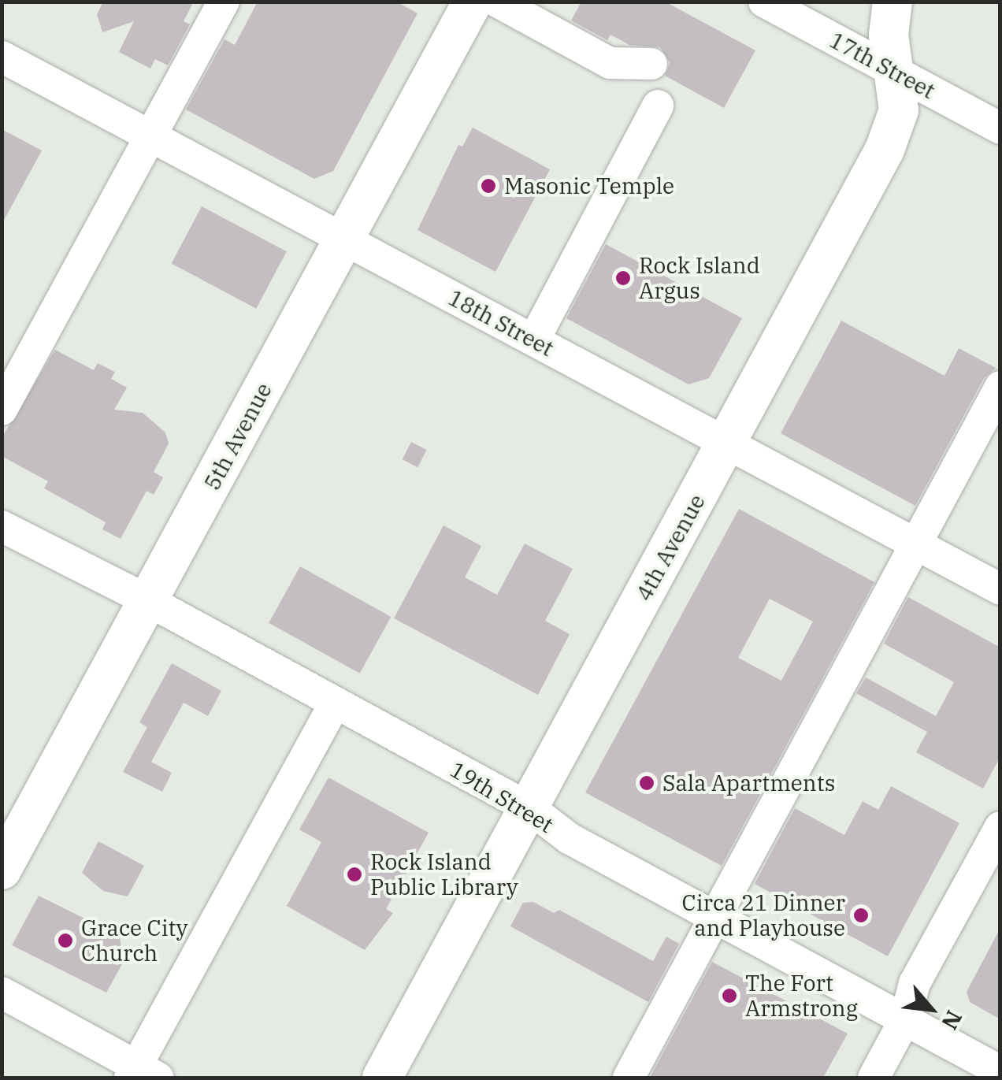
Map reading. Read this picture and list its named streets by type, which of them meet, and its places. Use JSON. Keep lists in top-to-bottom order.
{
  "streets": {
    "main road": ["5th Avenue", "4th Avenue"],
    "street": ["17th Street", "18th Street", "19th Street"]
  },
  "crossings": [
    ["17th Street", "4th Avenue"],
    ["18th Street", "5th Avenue"],
    ["18th Street", "4th Avenue"],
    ["5th Avenue", "19th Street"],
    ["4th Avenue", "19th Street"]
  ],
  "places": [
    "Masonic Temple",
    "Rock Island Argus",
    "Sala Apartments",
    "Rock Island Public Library",
    "Circa 21 Dinner and Playhouse",
    "Grace City Church",
    "The Fort Armstrong"
  ],
  "north": "bottom right"
}
